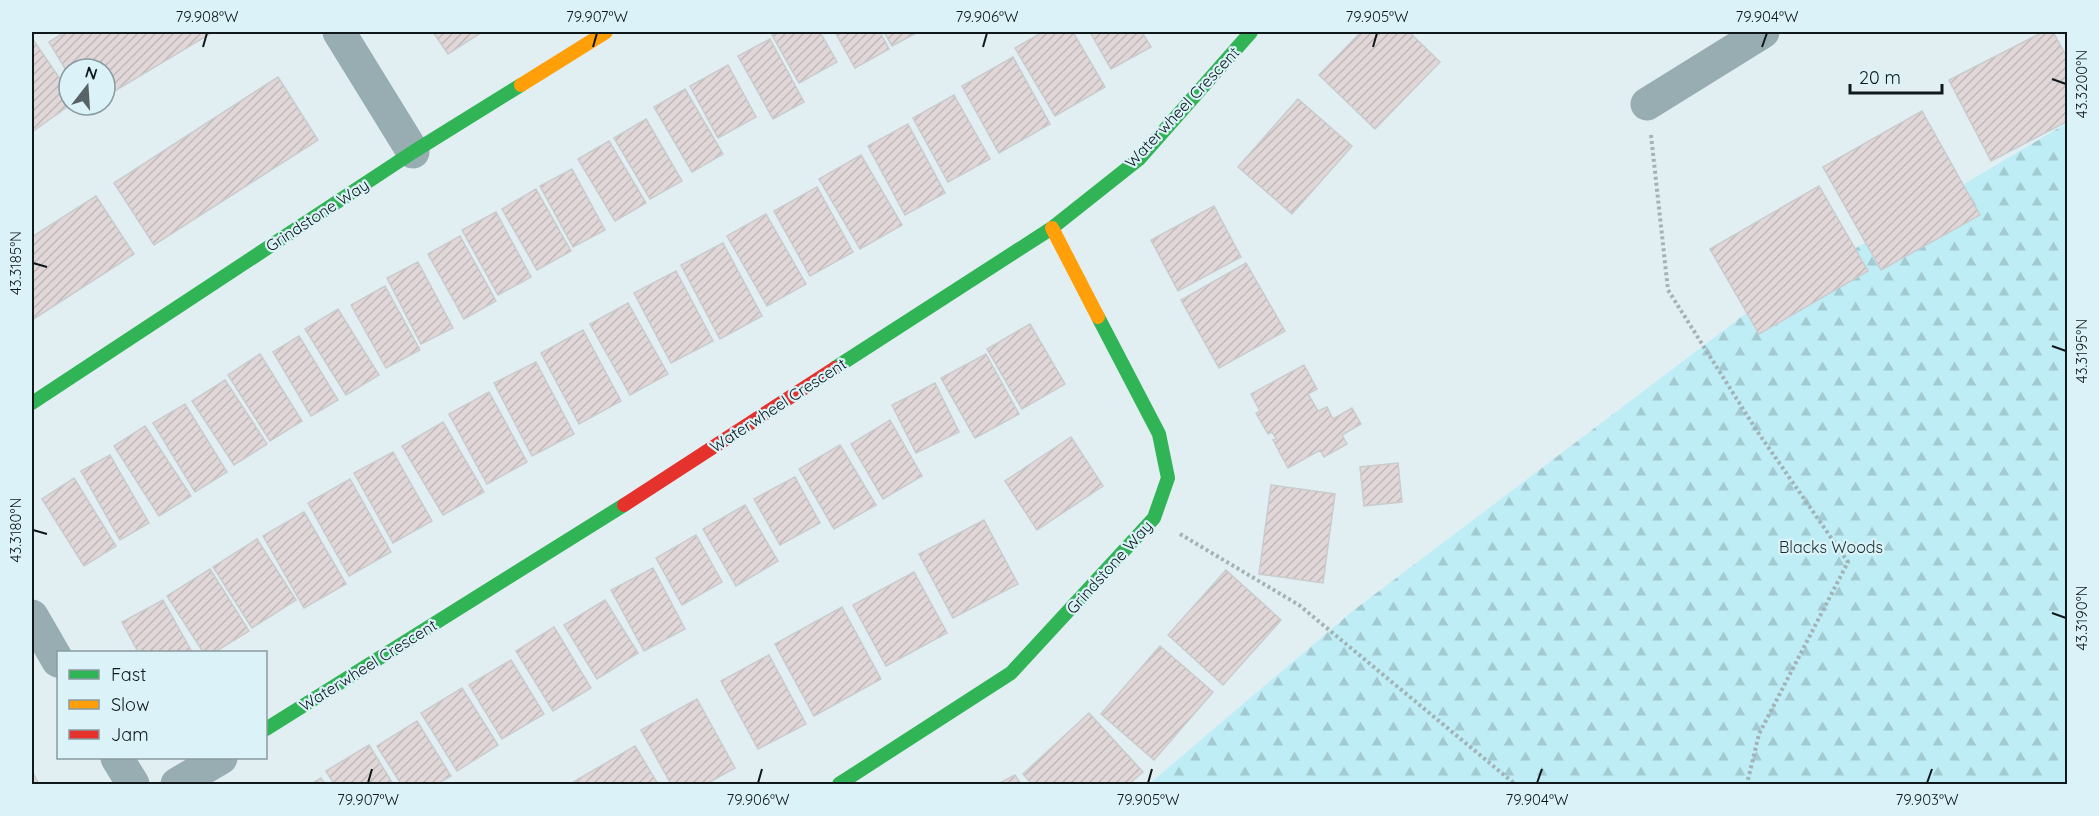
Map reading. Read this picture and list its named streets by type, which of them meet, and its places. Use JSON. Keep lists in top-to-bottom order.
{
  "streets": {
    "street": ["Waterwheel Crescent", "Grindstone Way"]
  },
  "crossings": [
    ["Waterwheel Crescent", "Grindstone Way"]
  ],
  "parks": ["Blacks Woods"],
  "legend": ["Fast", "Slow", "Jam"],
  "scale_bar": "20 m",
  "north": "top",
  "coordinates": [
    "79.908°W",
    "79.907°W",
    "79.906°W",
    "79.905°W",
    "79.904°W",
    "43.3200°N",
    "43.3185°N",
    "43.3195°N",
    "43.3180°N",
    "43.3190°N",
    "79.903°W"
  ]
}
